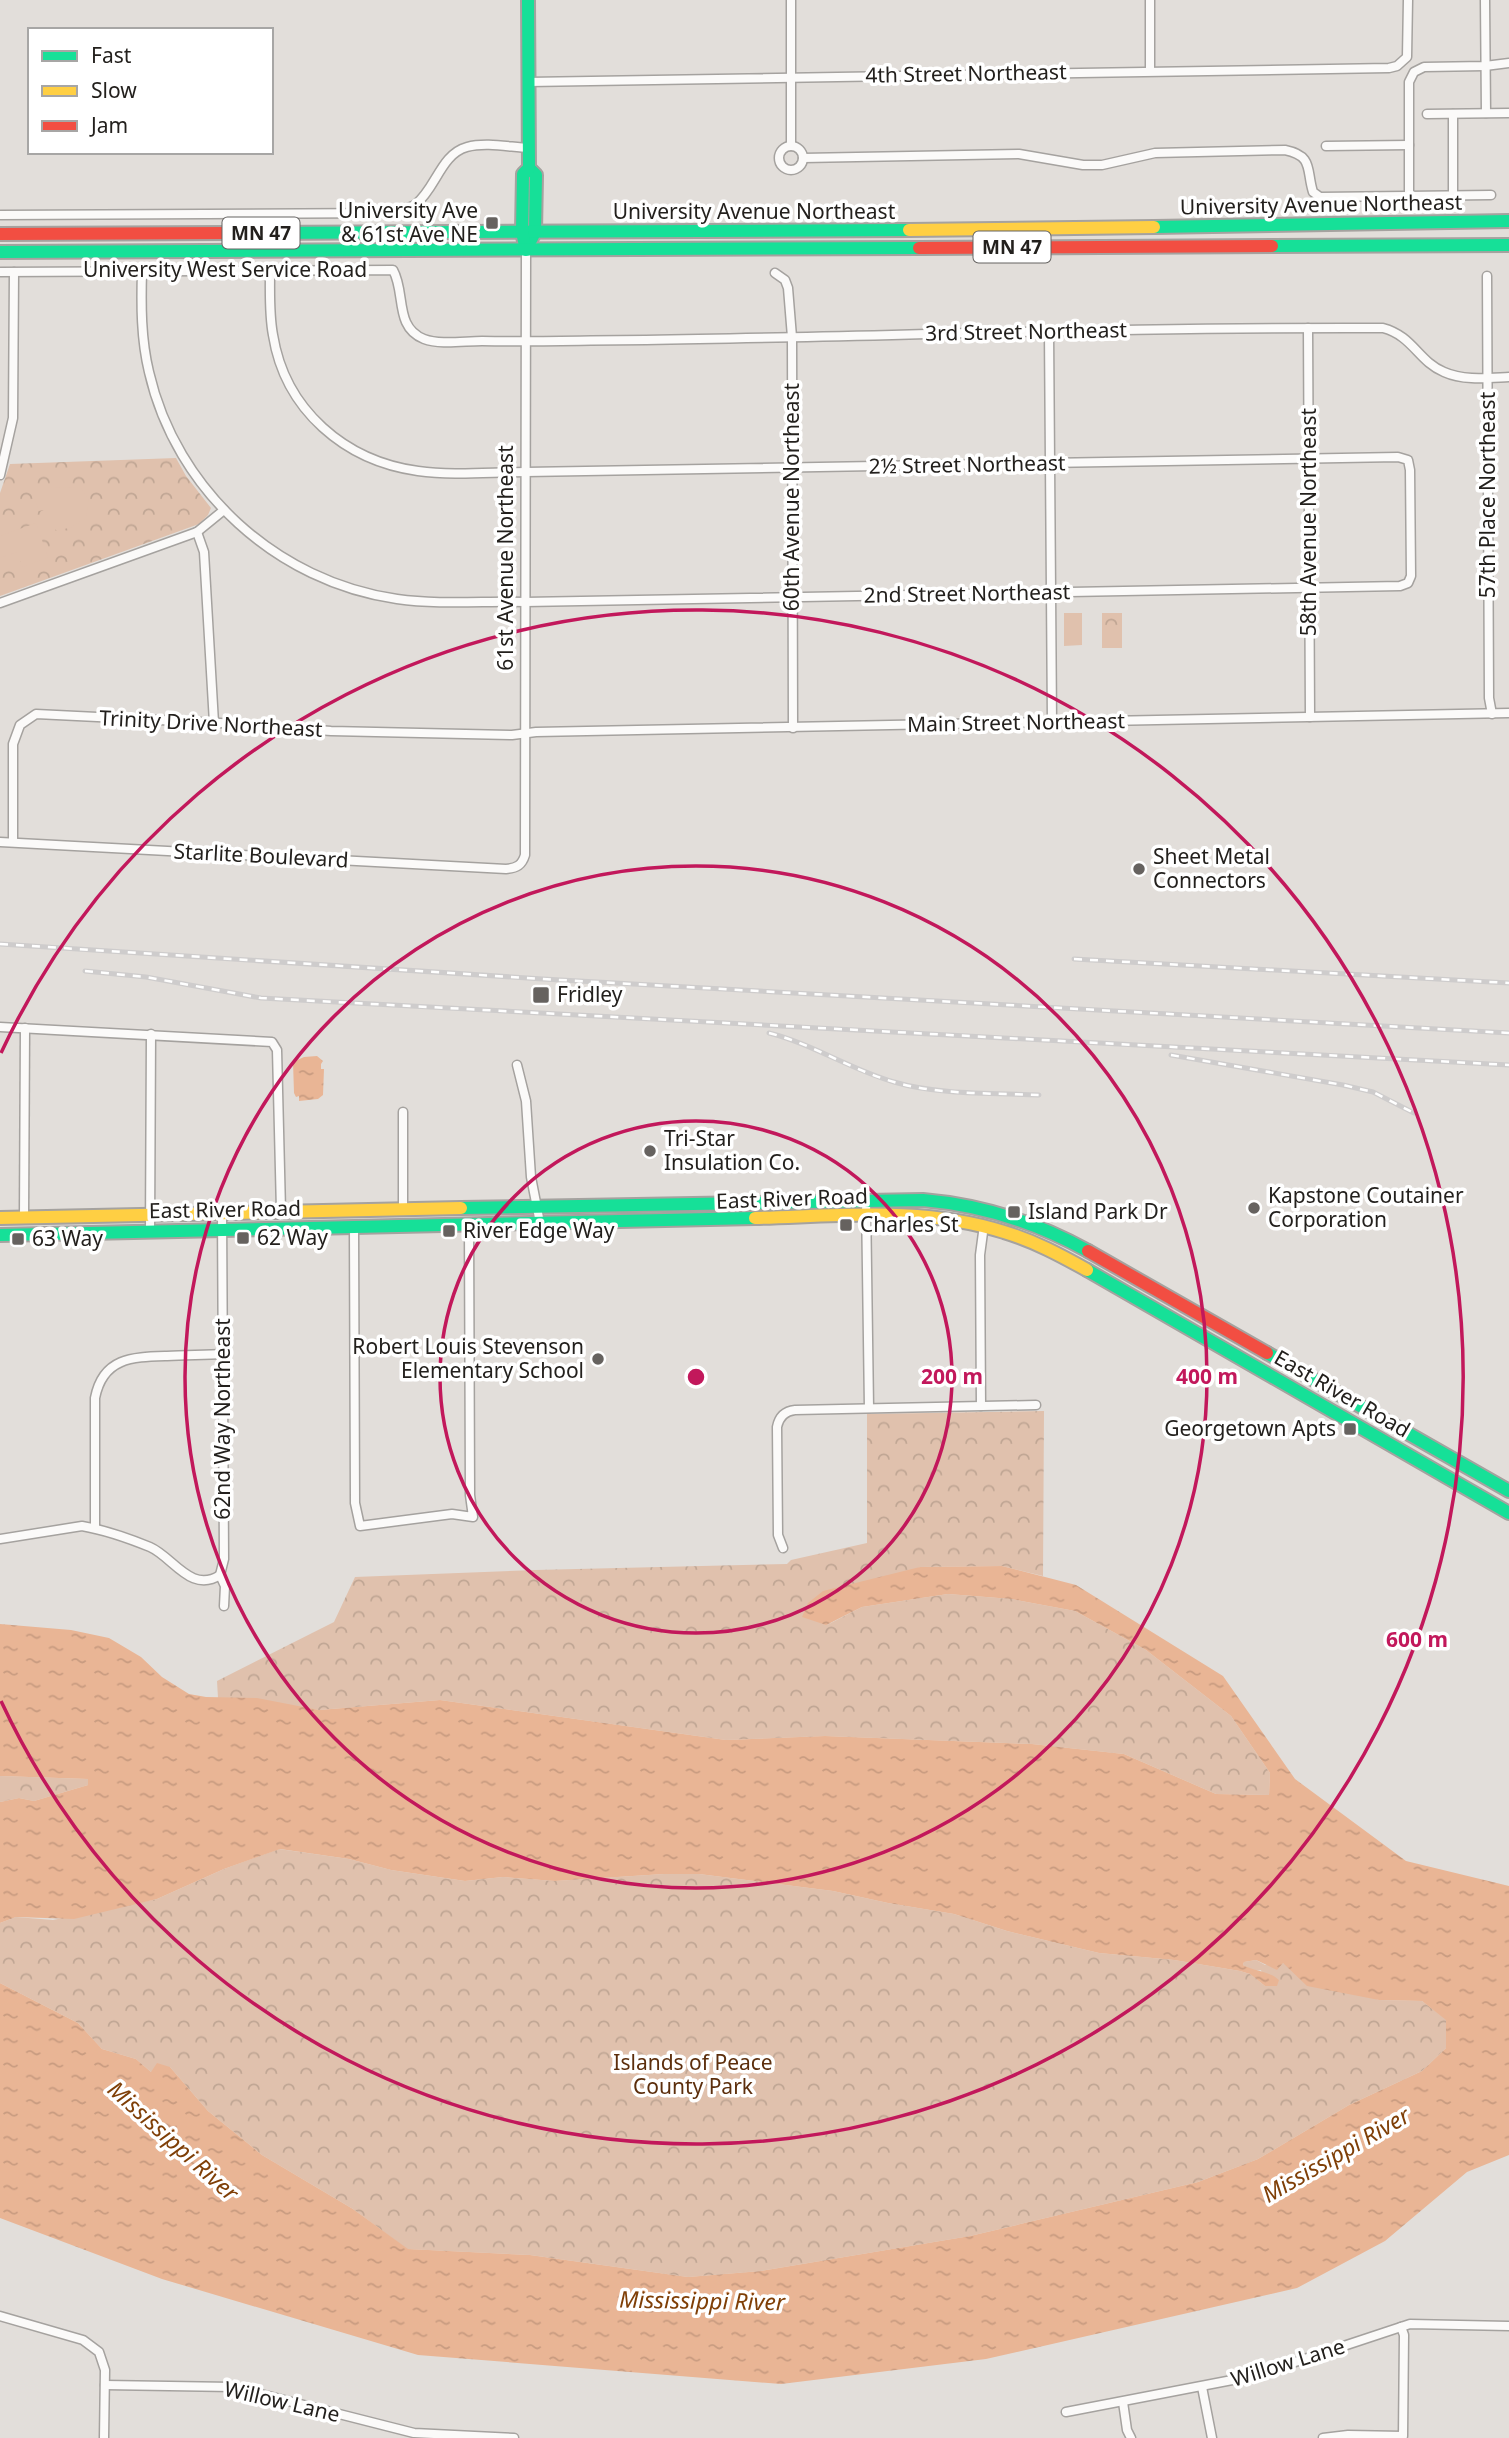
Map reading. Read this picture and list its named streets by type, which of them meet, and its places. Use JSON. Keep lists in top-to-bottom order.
{
  "streets": {
    "main road": [
      "University Avenue Northeast",
      "MN 47",
      "61st Avenue Northeast",
      "East River Road"
    ],
    "street": [
      "4th Street Northeast",
      "University West Service Road",
      "3rd Street Northeast",
      "2½ Street Northeast",
      "57th Place Northeast",
      "60th Avenue Northeast",
      "58th Avenue Northeast",
      "2nd Street Northeast",
      "Main Street Northeast",
      "Trinity Drive Northeast",
      "Starlite Boulevard",
      "62nd Way Northeast",
      "Willow Lane"
    ]
  },
  "crossings": [
    ["4th Street Northeast", "61st Avenue Northeast"],
    ["University Avenue Northeast", "61st Avenue Northeast"],
    ["University West Service Road", "3rd Street Northeast"],
    ["University West Service Road", "2½ Street Northeast"],
    ["University West Service Road", "61st Avenue Northeast"],
    ["University West Service Road", "2nd Street Northeast"],
    ["3rd Street Northeast", "57th Place Northeast"],
    ["3rd Street Northeast", "60th Avenue Northeast"],
    ["3rd Street Northeast", "58th Avenue Northeast"],
    ["3rd Street Northeast", "61st Avenue Northeast"],
    ["2½ Street Northeast", "60th Avenue Northeast"],
    ["2½ Street Northeast", "58th Avenue Northeast"],
    ["2½ Street Northeast", "61st Avenue Northeast"],
    ["2½ Street Northeast", "2nd Street Northeast"],
    ["57th Place Northeast", "Main Street Northeast"],
    ["60th Avenue Northeast", "2nd Street Northeast"],
    ["60th Avenue Northeast", "Main Street Northeast"],
    ["58th Avenue Northeast", "2nd Street Northeast"],
    ["58th Avenue Northeast", "Main Street Northeast"],
    ["61st Avenue Northeast", "2nd Street Northeast"],
    ["61st Avenue Northeast", "Main Street Northeast"],
    ["61st Avenue Northeast", "Trinity Drive Northeast"],
    ["61st Avenue Northeast", "Starlite Boulevard"],
    ["Main Street Northeast", "Trinity Drive Northeast"],
    ["Trinity Drive Northeast", "Starlite Boulevard"],
    ["East River Road", "62nd Way Northeast"]
  ],
  "water": ["Mississippi River"],
  "parks": ["Islands of Peace County Park"],
  "places": {
    "transit": [
      "University Ave & 61st Ave NE",
      "Fridley",
      "Island Park Dr",
      "Charles St",
      "River Edge Way",
      "62 Way",
      "63 Way",
      "Georgetown Apts"
    ],
    "other": [
      "Sheet Metal Connectors",
      "Tri-Star Insulation Co.",
      "Kapstone Coutainer Corporation",
      "Robert Louis Stevenson Elementary School"
    ]
  },
  "legend": ["Fast", "Slow", "Jam"],
  "rings": ["200 m", "400 m", "600 m"]
}
